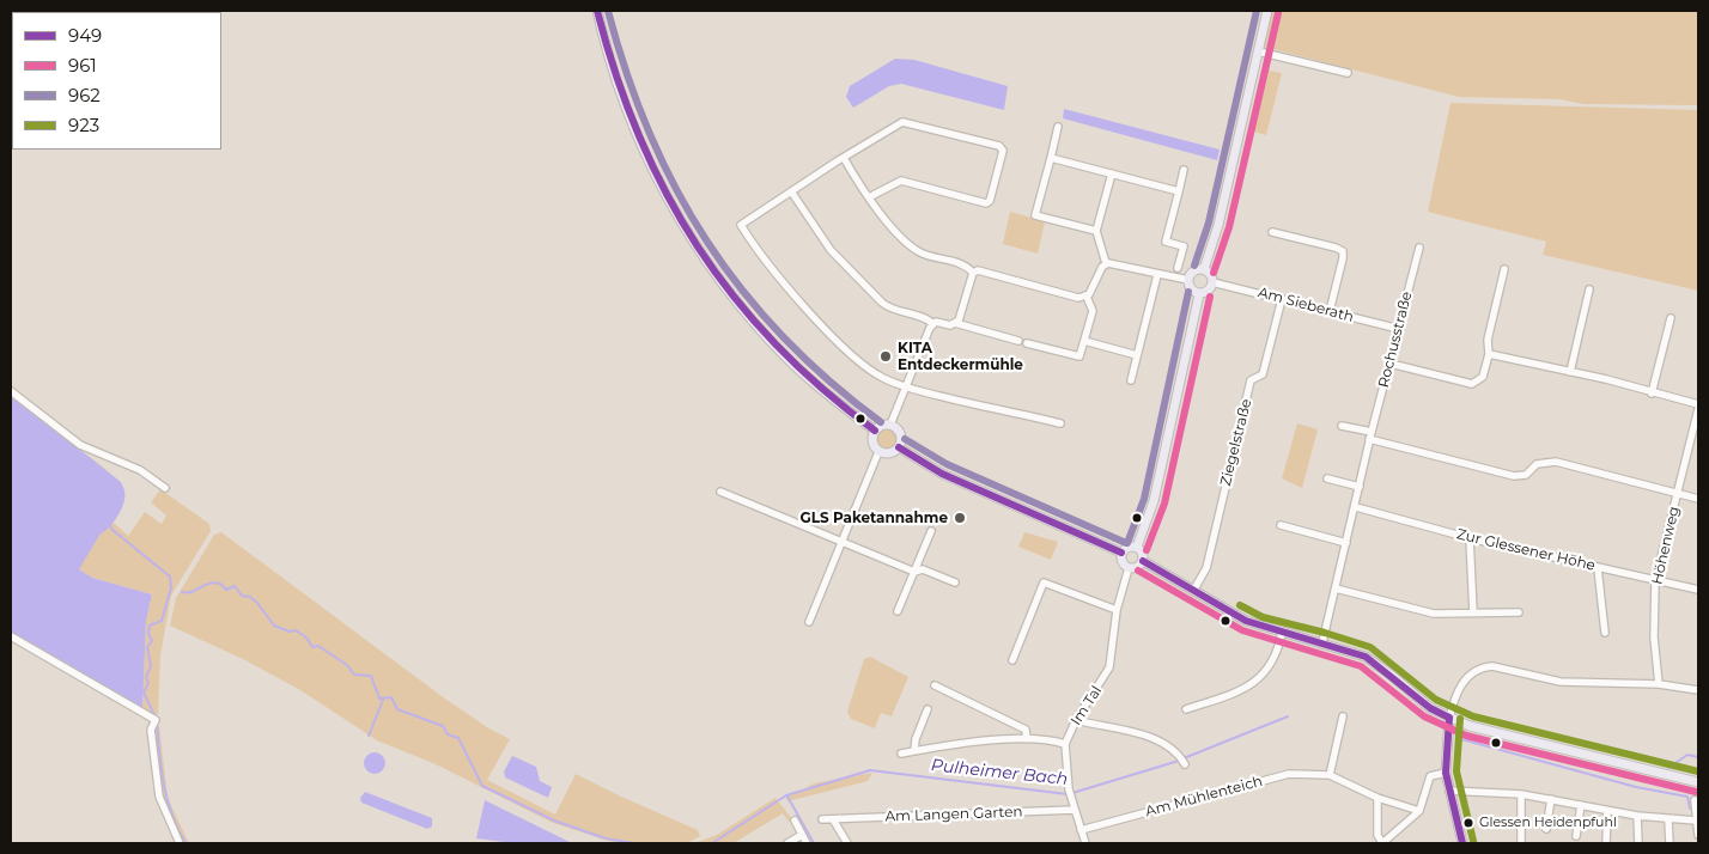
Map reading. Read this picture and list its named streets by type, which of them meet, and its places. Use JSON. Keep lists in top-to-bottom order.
{
  "streets": {
    "street": [
      "Am Sieberath",
      "Rochusstraße",
      "Ziegelstraße",
      "Höhenweg",
      "Zur Glessener Höhe",
      "Im Tal",
      "Am Mühlenteich",
      "Am Langen Garten"
    ]
  },
  "crossings": [
    ["Am Sieberath", "Rochusstraße"],
    ["Am Sieberath", "Ziegelstraße"],
    ["Rochusstraße", "Zur Glessener Höhe"],
    ["Höhenweg", "Zur Glessener Höhe"],
    ["Im Tal", "Am Mühlenteich"],
    ["Im Tal", "Am Langen Garten"]
  ],
  "water": ["Pulheimer Bach"],
  "places": ["KITA Entdeckermühle", "GLS Paketannahme", "Glessen Heidenpfuhl"],
  "lines": [
    "transit line 949",
    "transit line 962",
    "transit line 961",
    "transit line 923"
  ],
  "legend": [
    "949",
    "961",
    "962",
    "923"
  ]
}
